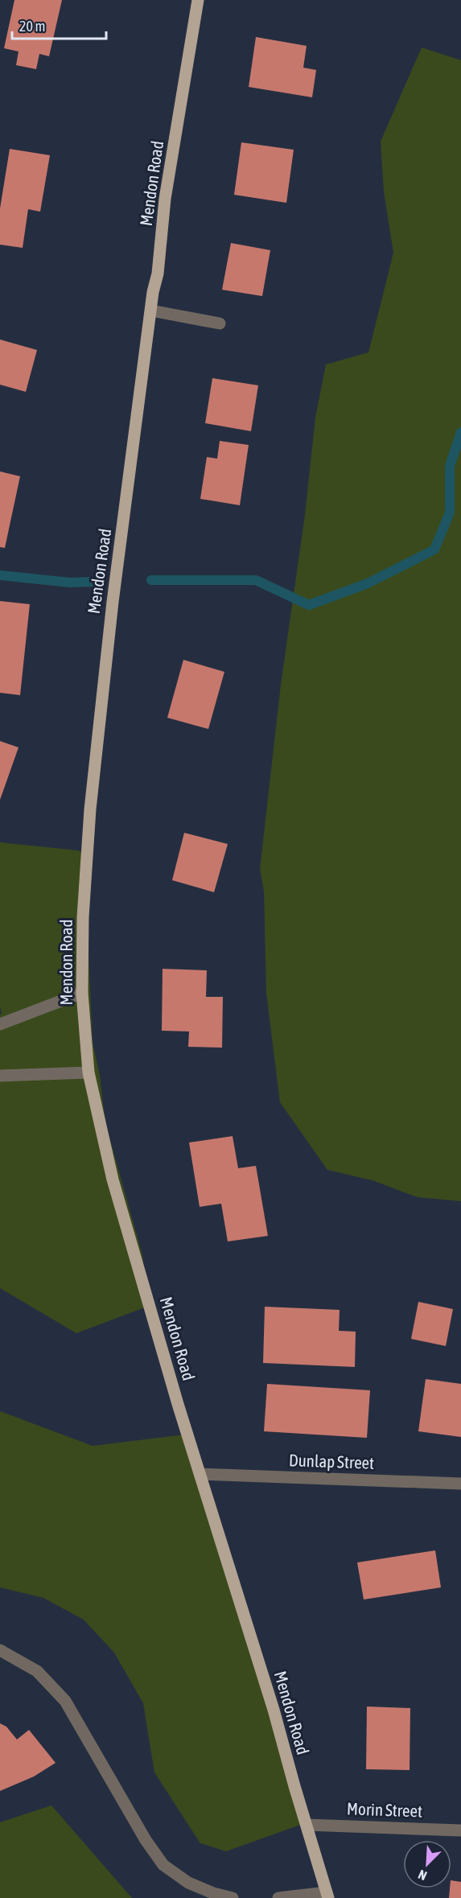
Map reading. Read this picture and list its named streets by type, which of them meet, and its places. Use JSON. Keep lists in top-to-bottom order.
{
  "streets": {
    "main road": ["Mendon Road"],
    "street": ["Dunlap Street", "Morin Street"]
  },
  "crossings": [
    ["Mendon Road", "Dunlap Street"],
    ["Mendon Road", "Morin Street"]
  ],
  "scale_bar": "20 m",
  "north": "bottom left"
}
